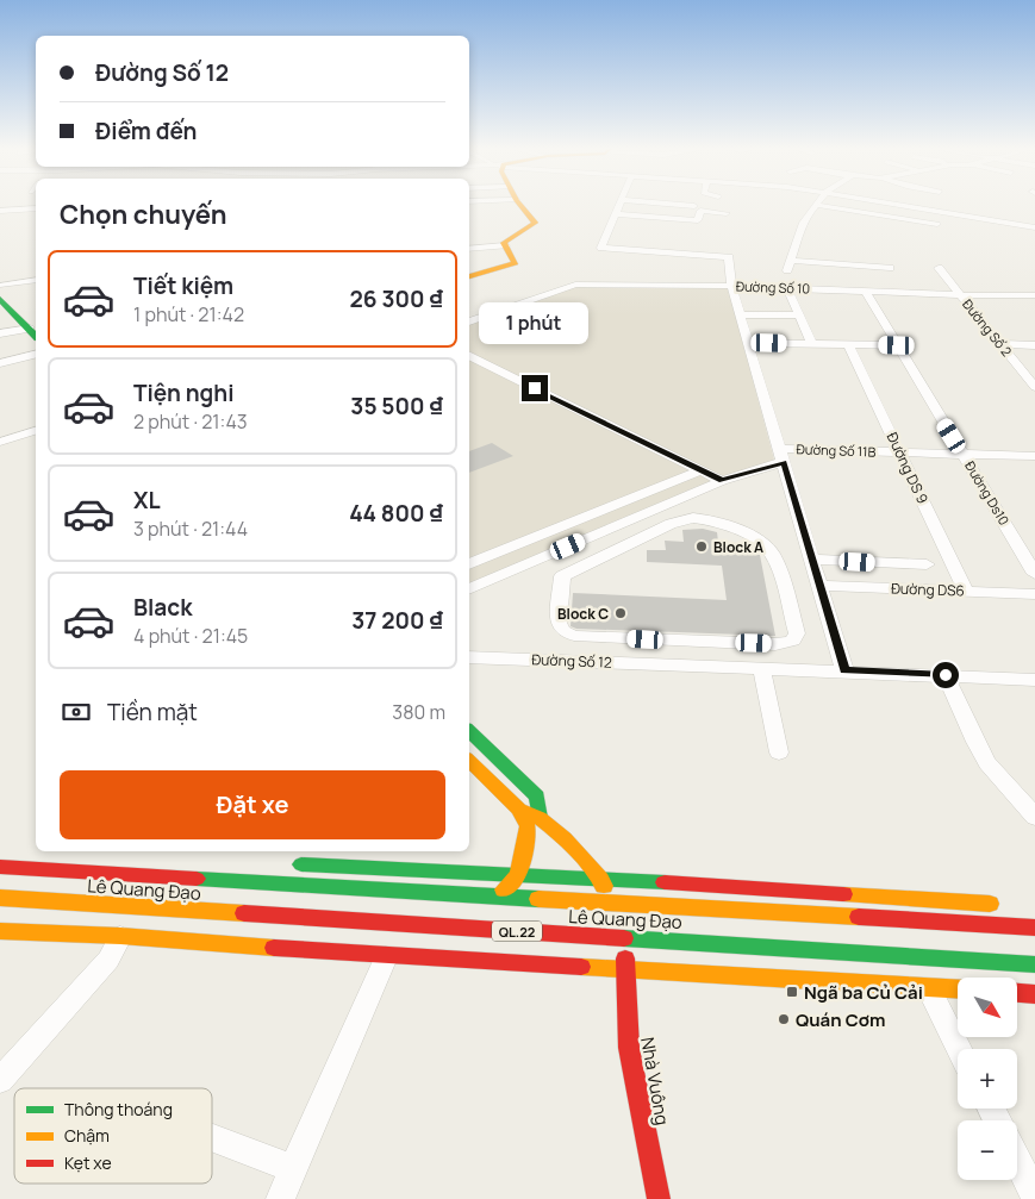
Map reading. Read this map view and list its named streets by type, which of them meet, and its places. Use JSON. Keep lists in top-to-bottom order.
{
  "streets": {
    "main road": ["Lê Quang Đạo", "QL.22", "Nhà Vuông"],
    "street": [
      "Đường Số 10",
      "Đường Số 2",
      "Đường Số 11B",
      "Đường DS 9",
      "Đường Ds10",
      "Đường DS6",
      "Đường Số 12"
    ]
  },
  "crossings": [
    ["Đường Số 10", "Đường Số 2"],
    ["Đường Số 10", "Đường Ds10"],
    ["Đường Số 11B", "Đường DS 9"],
    ["Đường Số 11B", "Đường Ds10"],
    ["Đường DS 9", "Đường DS6"],
    ["Lê Quang Đạo", "Nhà Vuông"],
    ["QL.22", "Nhà Vuông"]
  ],
  "places": {
    "other": ["Block A", "Block C", "Quán Cơm"],
    "transit": ["Ngã ba Củ Cải"]
  },
  "legend": ["Thông thoáng", "Chậm", "Kẹt xe"],
  "north": "bottom right",
  "page": {
    "banner": ["Đường Số 12", "Điểm đến"],
    "heading": "Chọn chuyến",
    "list": [
      {
        "name": "Tiết kiệm",
        "note": "1 phút · 21:42",
        "value": "26 300 ₫"
      },
      {
        "name": "Tiện nghi",
        "note": "2 phút · 21:43",
        "value": "35 500 ₫"
      },
      {
        "name": "XL",
        "note": "3 phút · 21:44",
        "value": "44 800 ₫"
      },
      {
        "name": "Black",
        "note": "4 phút · 21:45",
        "value": "37 200 ₫"
      }
    ],
    "bubble": "1 phút",
    "pay": ["Tiền mặt", "380 m"],
    "buttons": "Đặt xe",
    "map_buttons": ["+", "−"]
  }
}
